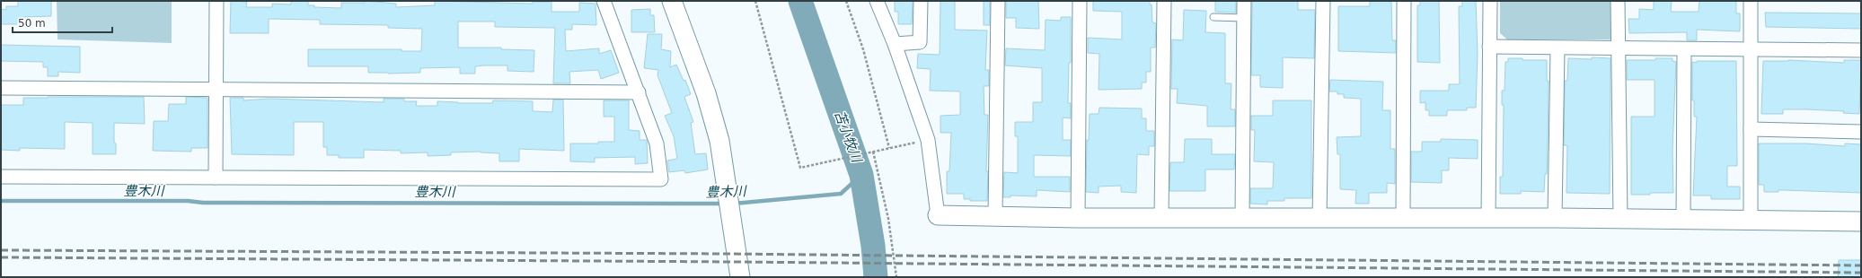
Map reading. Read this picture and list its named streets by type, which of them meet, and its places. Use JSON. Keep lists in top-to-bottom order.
{
  "water": ["苫小牧川", "豊木川"],
  "scale_bar": "50 m"
}
